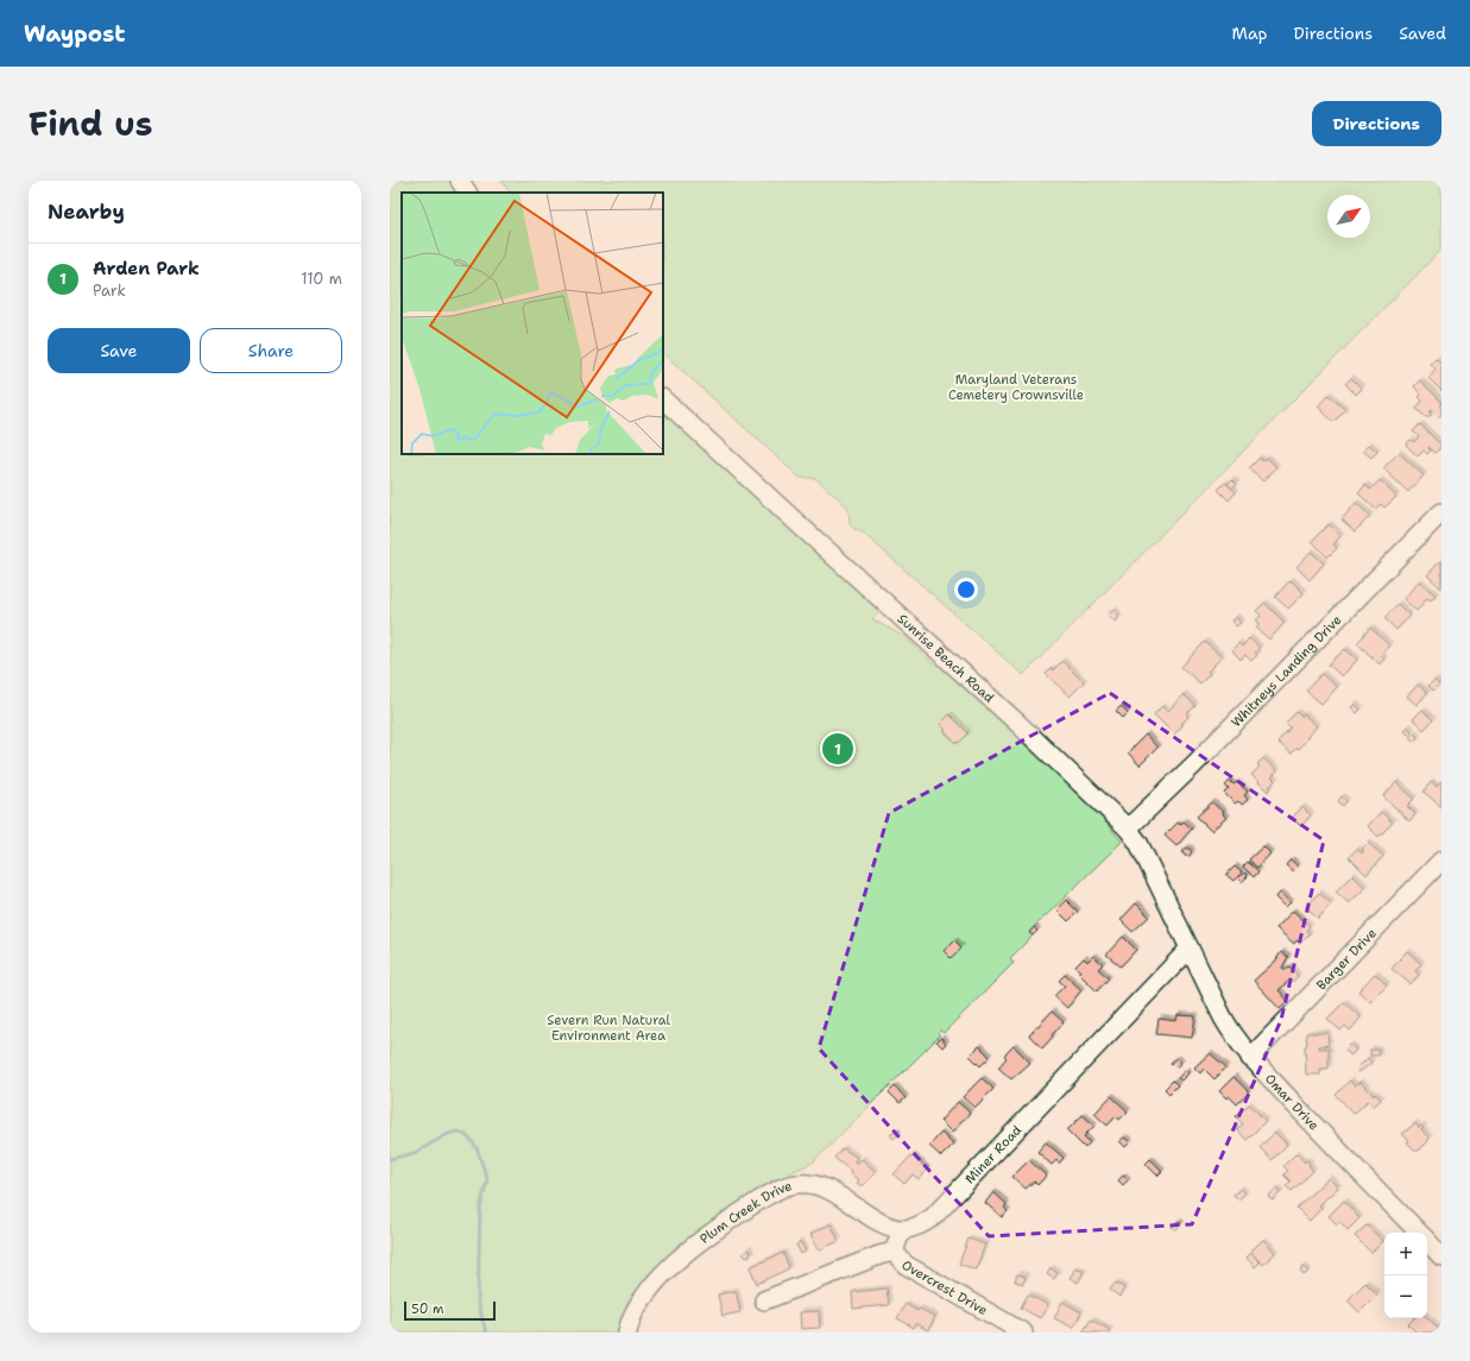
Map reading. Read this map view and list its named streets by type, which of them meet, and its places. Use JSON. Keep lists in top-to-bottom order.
{
  "streets": {
    "street": [
      "Sunrise Beach Road",
      "Whitneys Landing Drive",
      "Barger Drive",
      "Omar Drive",
      "Miner Road",
      "Plum Creek Drive",
      "Overcrest Drive"
    ]
  },
  "crossings": [
    ["Sunrise Beach Road", "Whitneys Landing Drive"],
    ["Sunrise Beach Road", "Omar Drive"],
    ["Sunrise Beach Road", "Miner Road"],
    ["Barger Drive", "Omar Drive"],
    ["Omar Drive", "Miner Road"],
    ["Miner Road", "Plum Creek Drive"]
  ],
  "parks": ["Maryland Veterans Cemetery Crownsville", "Severn Run Natural Environment Area"],
  "scale_bar": "50 m",
  "north": "top right",
  "page": {
    "header": "Waypost",
    "nav": ["Map", "Directions", "Saved"],
    "title": "Find us",
    "buttons": [
      "Directions",
      ["Save", "Share"]
    ],
    "heading": "Nearby",
    "list": [
      {
        "mark": "1",
        "name": "Arden Park",
        "note": "Park",
        "value": "110 m"
      }
    ],
    "pins": "1",
    "map_buttons": ["+", "−"],
    "scale": "50 m"
  }
}
